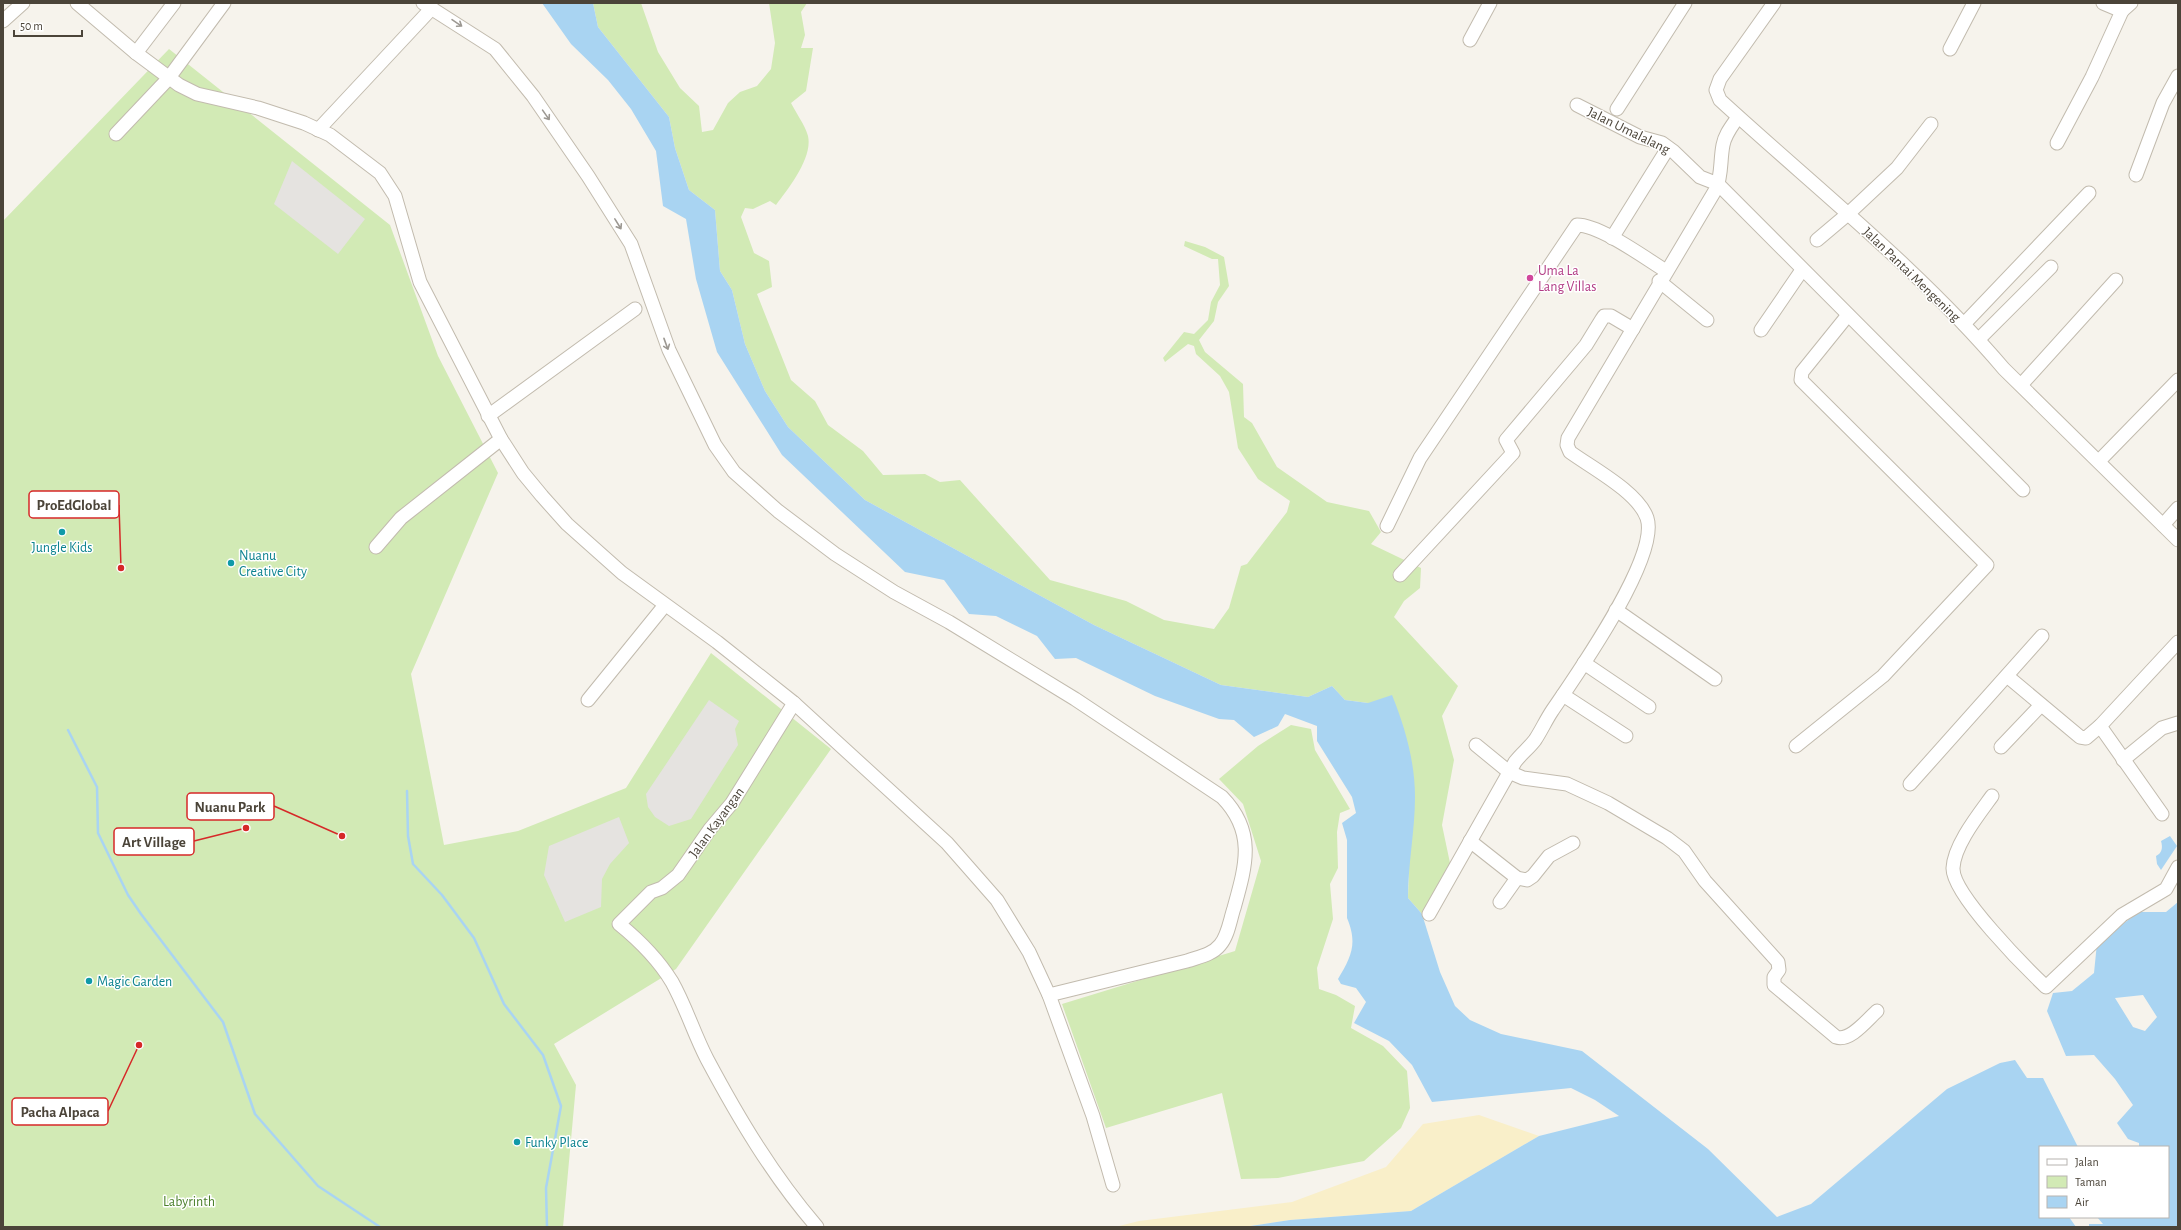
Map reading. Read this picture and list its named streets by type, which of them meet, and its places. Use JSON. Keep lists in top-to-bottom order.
{
  "streets": {
    "street": ["Jalan Umalalang", "Jalan Pantai Mengening", "Jalan Kayangan"]
  },
  "parks": ["Labyrinth"],
  "places": [
    "Uma La Lang Villas",
    "Jungle Kids",
    "Nuanu Creative City",
    "ProEdGlobal",
    "Art Village",
    "Nuanu Park",
    "Magic Garden",
    "Pacha Alpaca",
    "Funky Place"
  ],
  "legend": ["Jalan", "Taman", "Air"],
  "scale_bar": "50 m"
}
